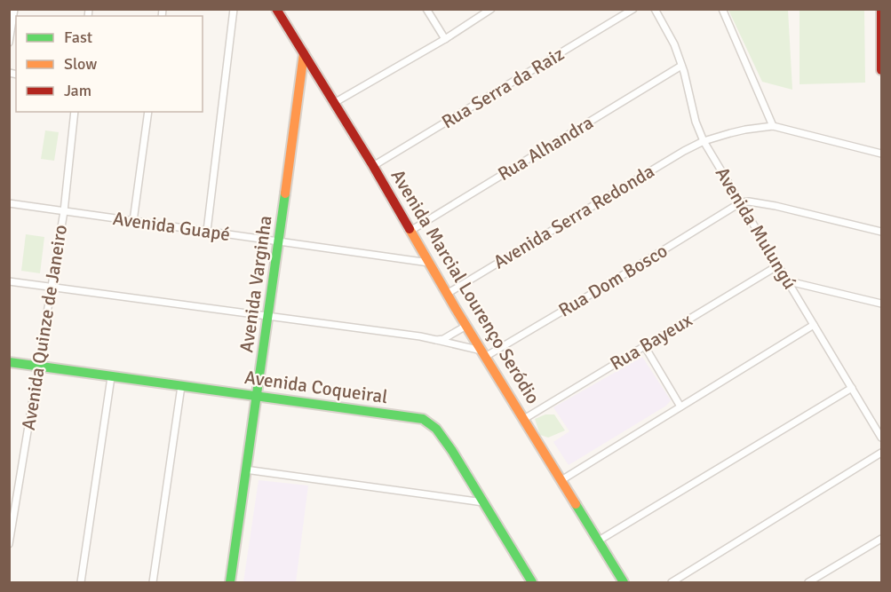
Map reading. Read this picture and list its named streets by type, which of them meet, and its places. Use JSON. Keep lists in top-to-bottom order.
{
  "streets": {
    "street": [
      "Rua Serra da Raiz",
      "Rua Alhandra",
      "Avenida Serra Redonda",
      "Avenida Guapé",
      "Avenida Mulungú",
      "Rua Dom Bosco",
      "Avenida Varginha",
      "Avenida Marcial Lourenço Seródio",
      "Avenida Quinze de Janeiro",
      "Rua Bayeux",
      "Avenida Coqueiral"
    ]
  },
  "crossings": [
    ["Rua Serra da Raiz", "Avenida Marcial Lourenço Seródio"],
    ["Rua Alhandra", "Avenida Mulungú"],
    ["Rua Alhandra", "Avenida Marcial Lourenço Seródio"],
    ["Avenida Serra Redonda", "Avenida Mulungú"],
    ["Avenida Serra Redonda", "Avenida Marcial Lourenço Seródio"],
    ["Avenida Guapé", "Avenida Varginha"],
    ["Avenida Guapé", "Avenida Marcial Lourenço Seródio"],
    ["Avenida Guapé", "Avenida Quinze de Janeiro"],
    ["Avenida Mulungú", "Rua Dom Bosco"],
    ["Avenida Mulungú", "Rua Bayeux"],
    ["Rua Dom Bosco", "Avenida Marcial Lourenço Seródio"],
    ["Avenida Varginha", "Avenida Marcial Lourenço Seródio"],
    ["Avenida Varginha", "Avenida Coqueiral"],
    ["Avenida Marcial Lourenço Seródio", "Rua Bayeux"],
    ["Avenida Quinze de Janeiro", "Avenida Coqueiral"]
  ],
  "legend": ["Fast", "Slow", "Jam"]
}
